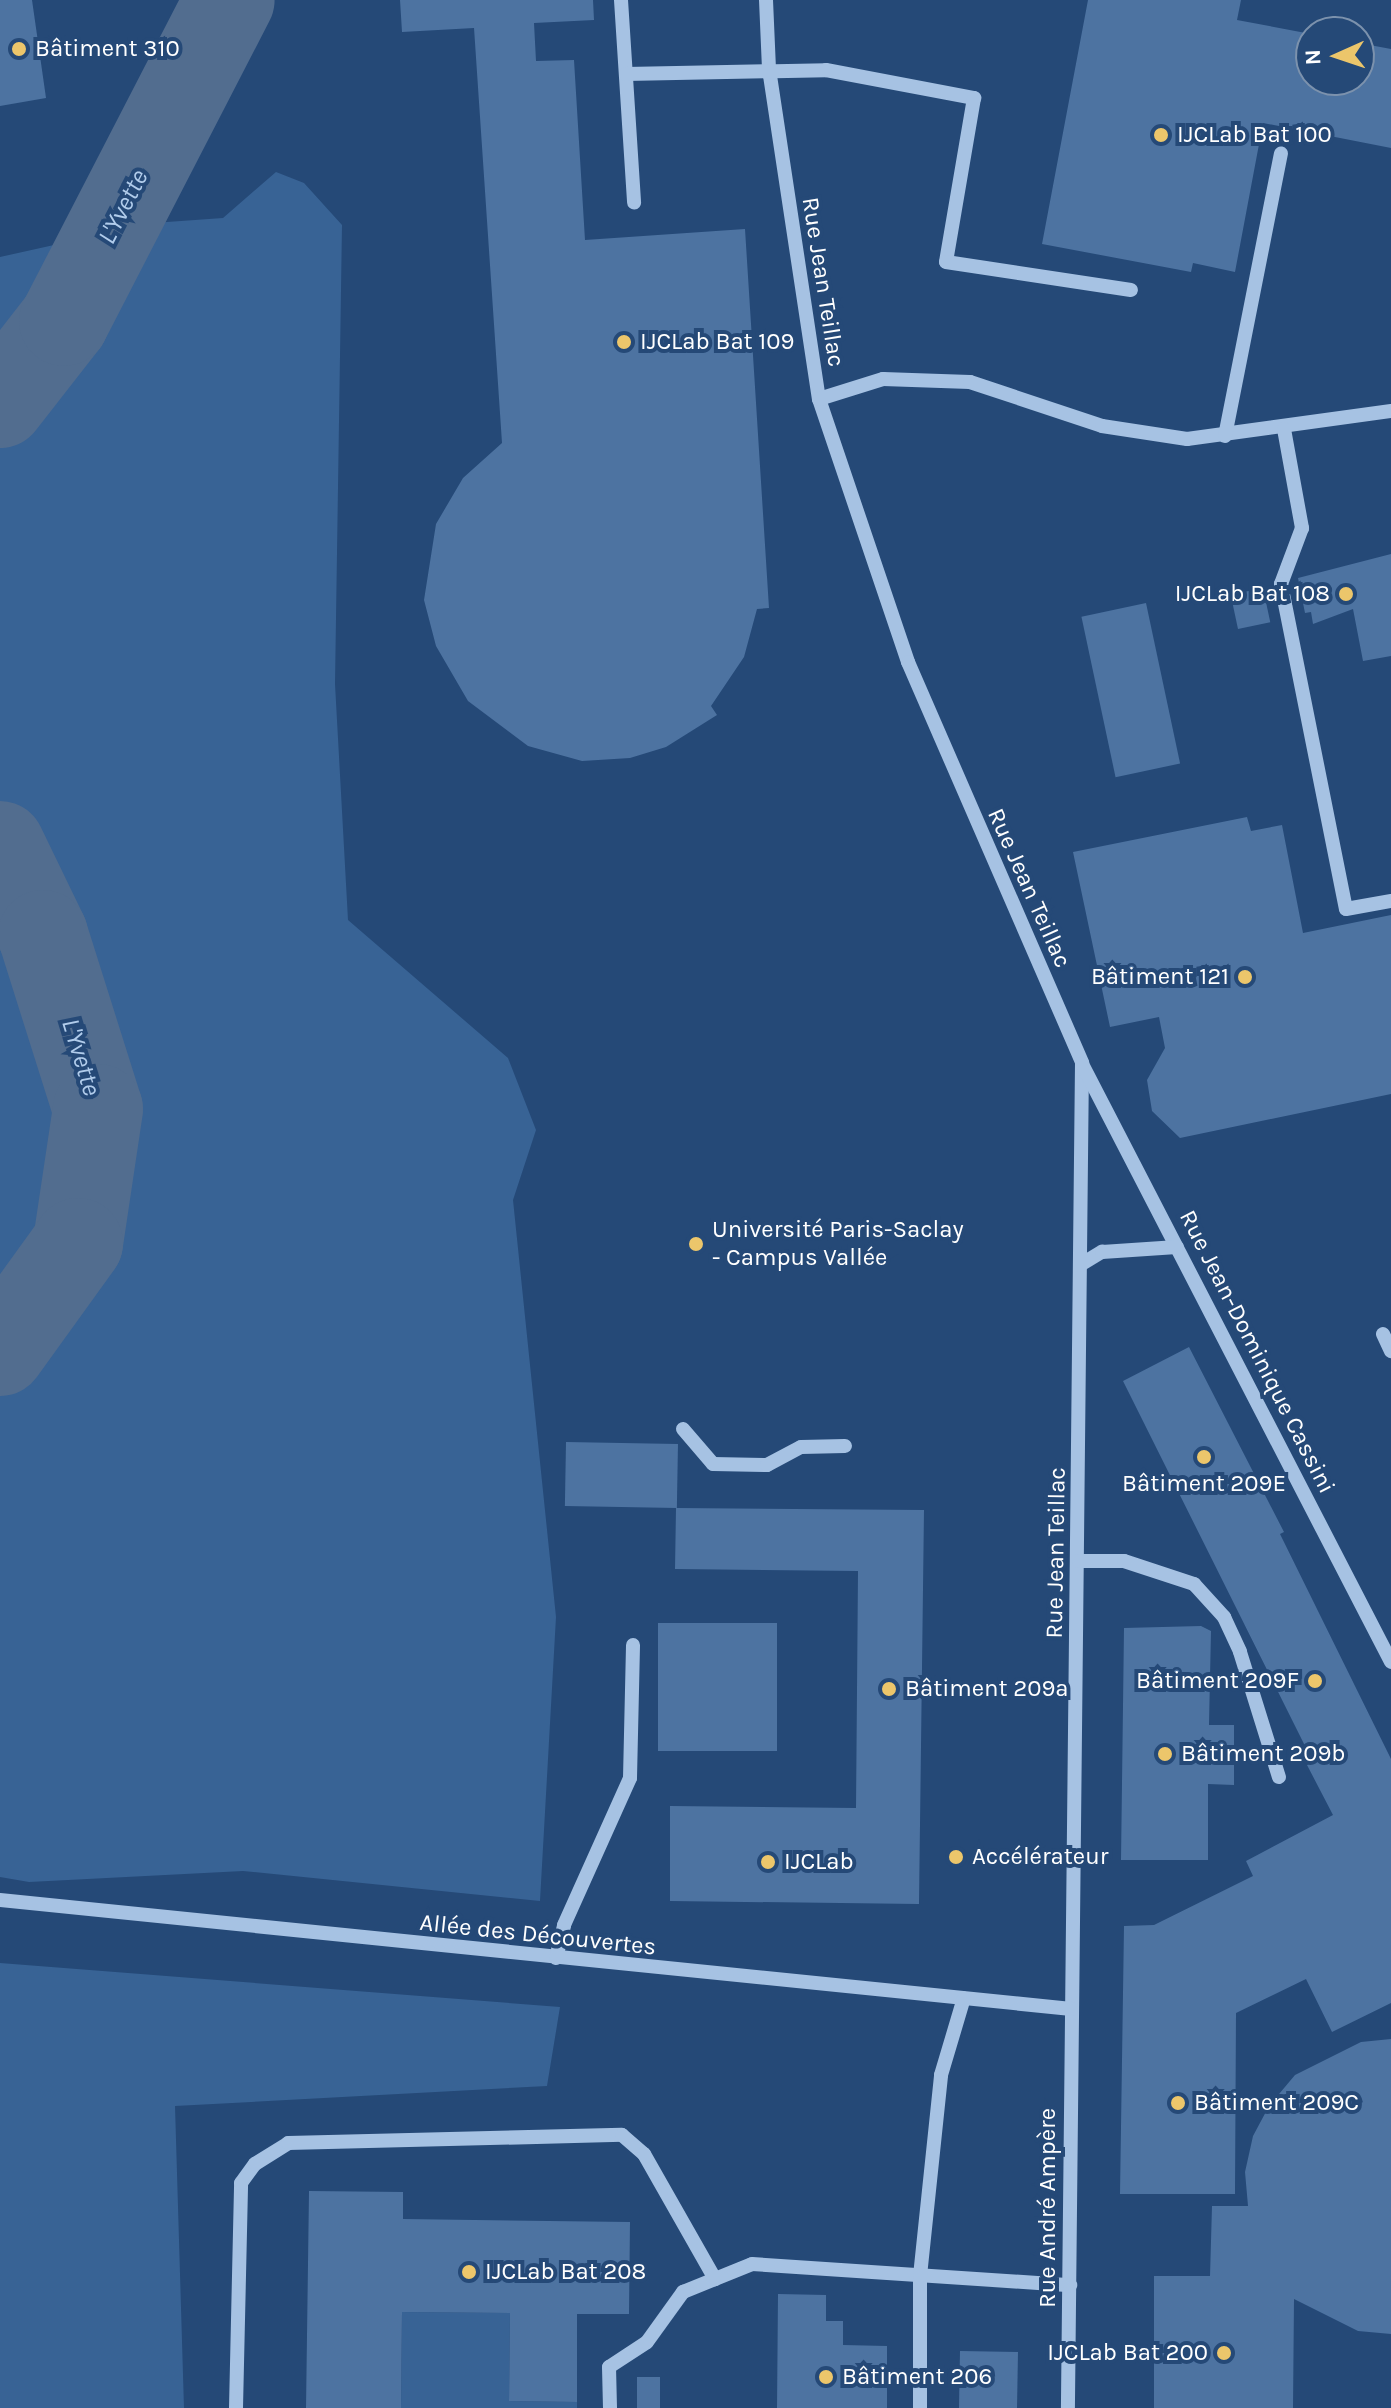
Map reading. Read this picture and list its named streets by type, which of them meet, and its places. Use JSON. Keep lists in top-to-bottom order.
{
  "streets": {
    "street": [
      "Rue Jean Teillac",
      "Rue Jean-Dominique Cassini",
      "Allée des Découvertes",
      "Rue André Ampère"
    ]
  },
  "crossings": [
    ["Rue Jean Teillac", "Rue Jean-Dominique Cassini"],
    ["Rue Jean Teillac", "Allée des Découvertes"],
    ["Rue Jean Teillac", "Rue André Ampère"],
    ["Allée des Découvertes", "Rue André Ampère"]
  ],
  "water": ["L'Yvette"],
  "places": [
    "Bâtiment 310",
    "IJCLab Bat 100",
    "IJCLab Bat 109",
    "IJCLab Bat 108",
    "Bâtiment 121",
    "Université Paris-Saclay - Campus Vallée",
    "Bâtiment 209E",
    "Bâtiment 209F",
    "Bâtiment 209a",
    "Bâtiment 209b",
    "Accélérateur",
    "IJCLab",
    "Bâtiment 209C",
    "IJCLab Bat 208",
    "IJCLab Bat 200",
    "Bâtiment 206"
  ],
  "north": "left"
}
